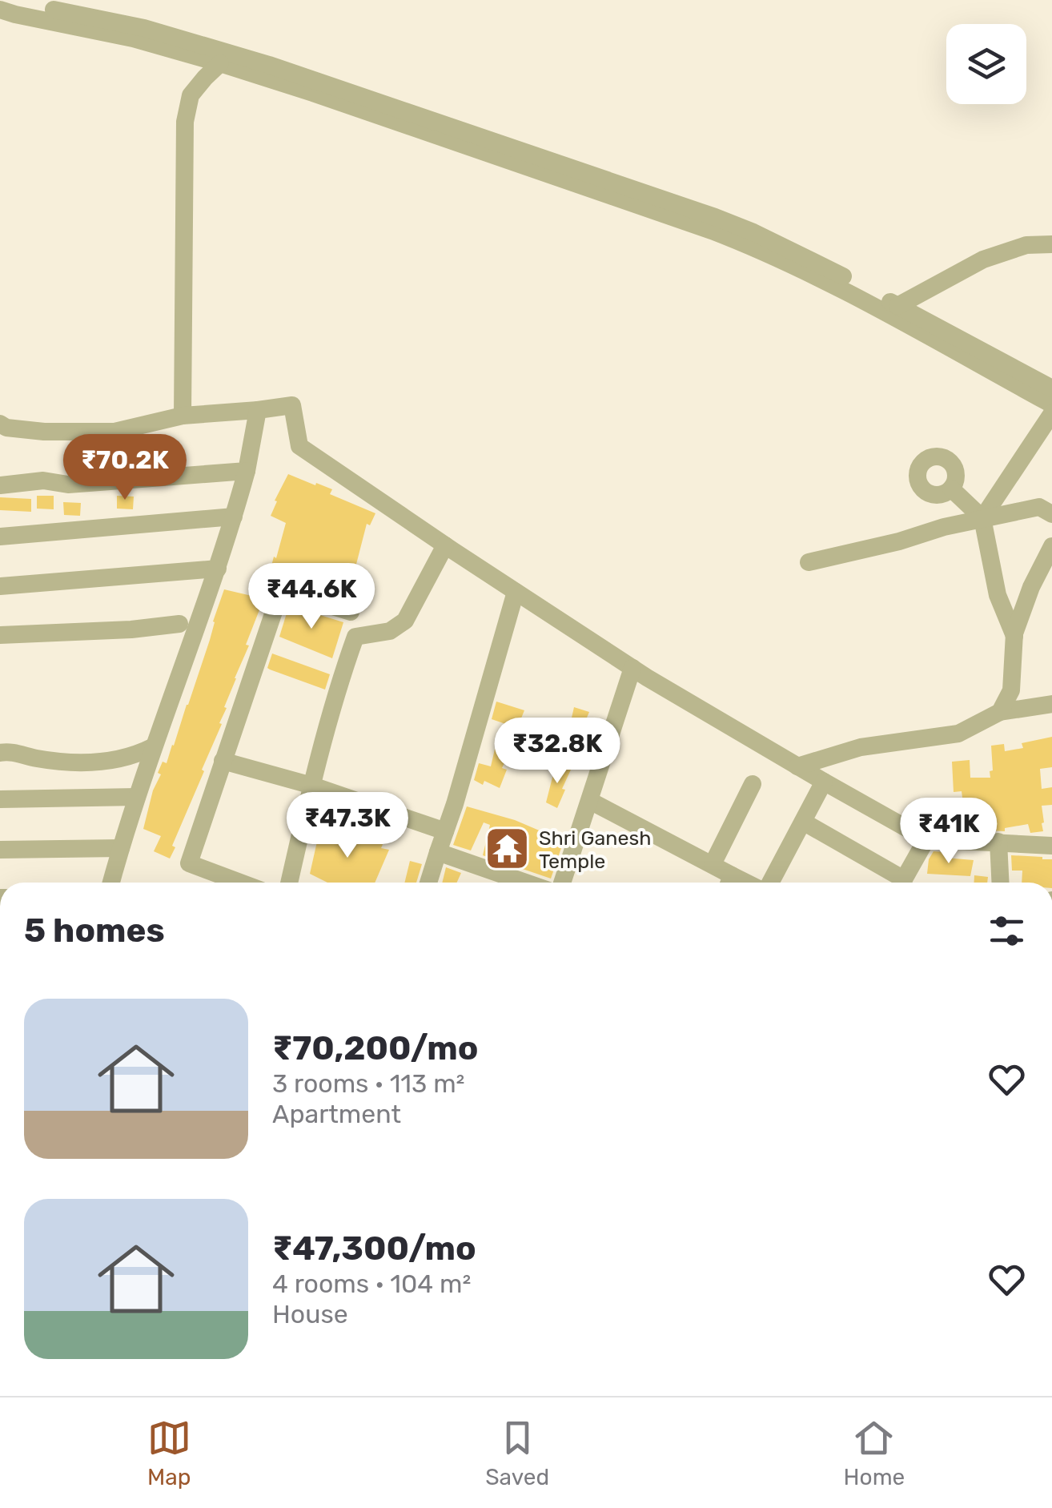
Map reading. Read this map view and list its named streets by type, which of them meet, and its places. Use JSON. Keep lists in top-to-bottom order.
{
  "places": {
    "temple": ["Shri Ganesh Temple"]
  },
  "page": {
    "price": [
      "₹70.2K",
      "₹44.6K",
      "₹32.8K",
      "₹47.3K",
      "₹41K"
    ],
    "heading": "5 homes",
    "list": [
      {
        "name": "₹70,200/mo",
        "note": "3 rooms · 113 m² · Apartment"
      },
      {
        "name": "₹47,300/mo",
        "note": "4 rooms · 104 m² · House"
      }
    ],
    "tabs": ["Map", "Saved", "Home"]
  }
}
